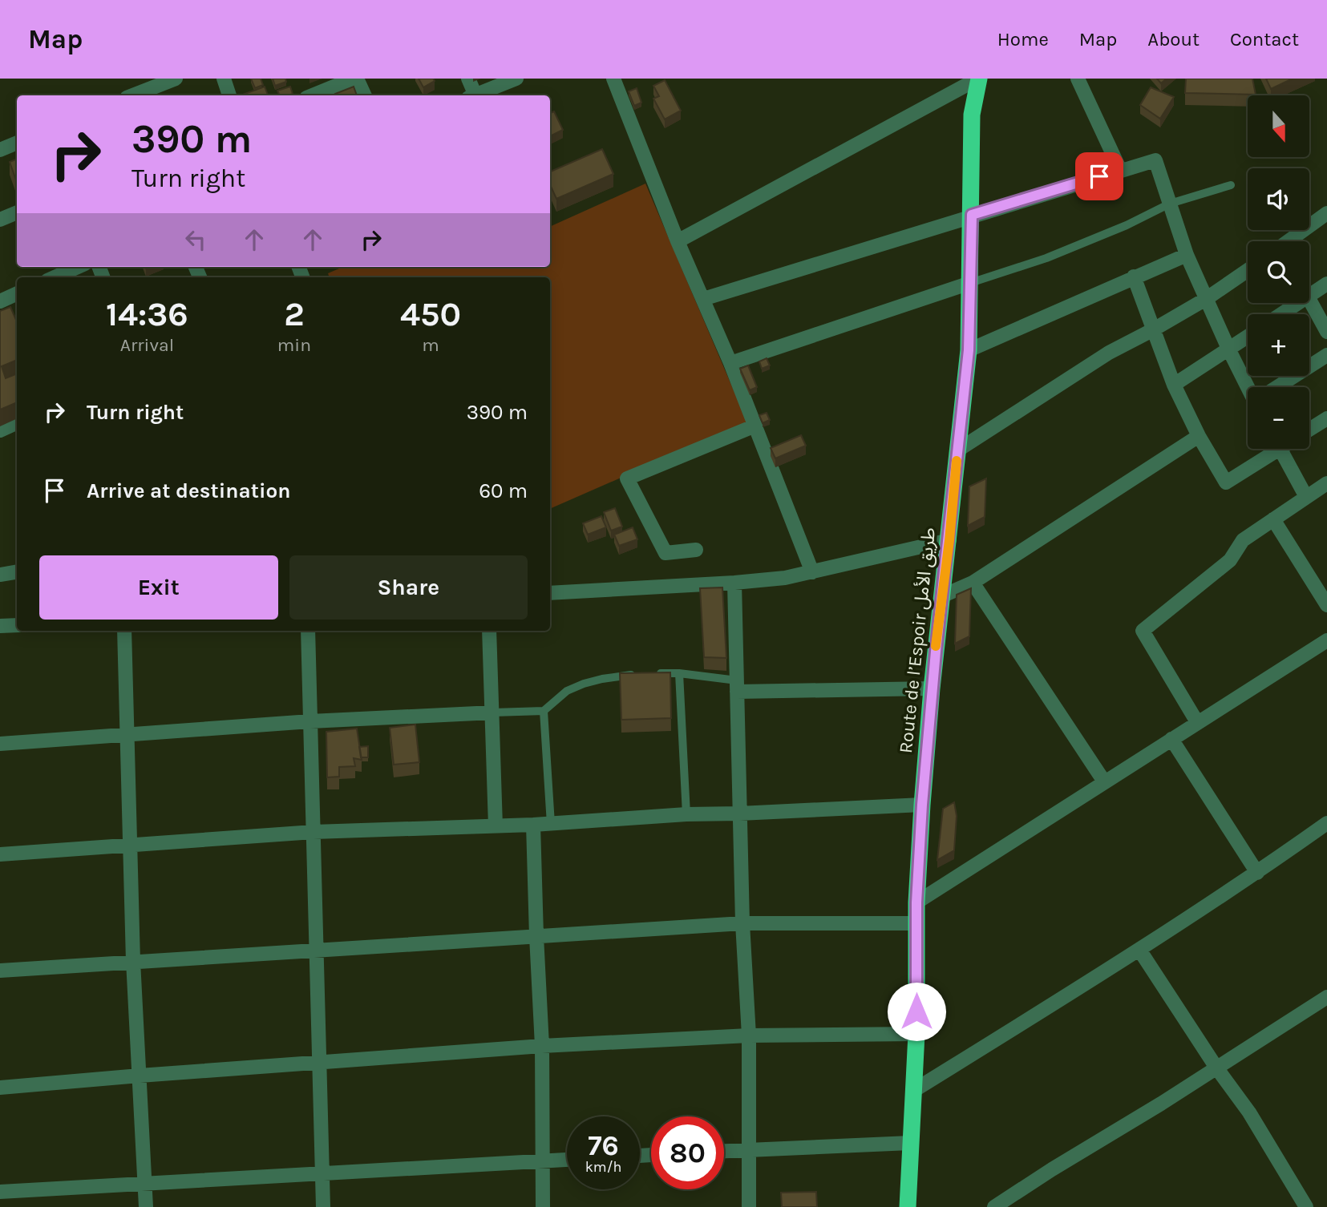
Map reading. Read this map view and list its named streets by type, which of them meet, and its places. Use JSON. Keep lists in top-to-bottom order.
{
  "streets": {
    "highway": ["Route de l’Espoir طريق الأمل"]
  },
  "north": "bottom",
  "page": {
    "header": "Map",
    "nav": [
      "Home",
      "Map",
      "About",
      "Contact"
    ],
    "map_buttons": ["+", "−"],
    "turn": ["390 m", "Turn right"],
    "eta": [
      "14:36",
      "Arrival",
      "2",
      "min",
      "450",
      "m"
    ],
    "list": [
      {
        "name": "Turn right",
        "value": "390 m"
      },
      {
        "name": "Arrive at destination",
        "value": "60 m"
      }
    ],
    "buttons": ["Exit", "Share"],
    "speed": "76 km/h",
    "limit": "80"
  }
}
